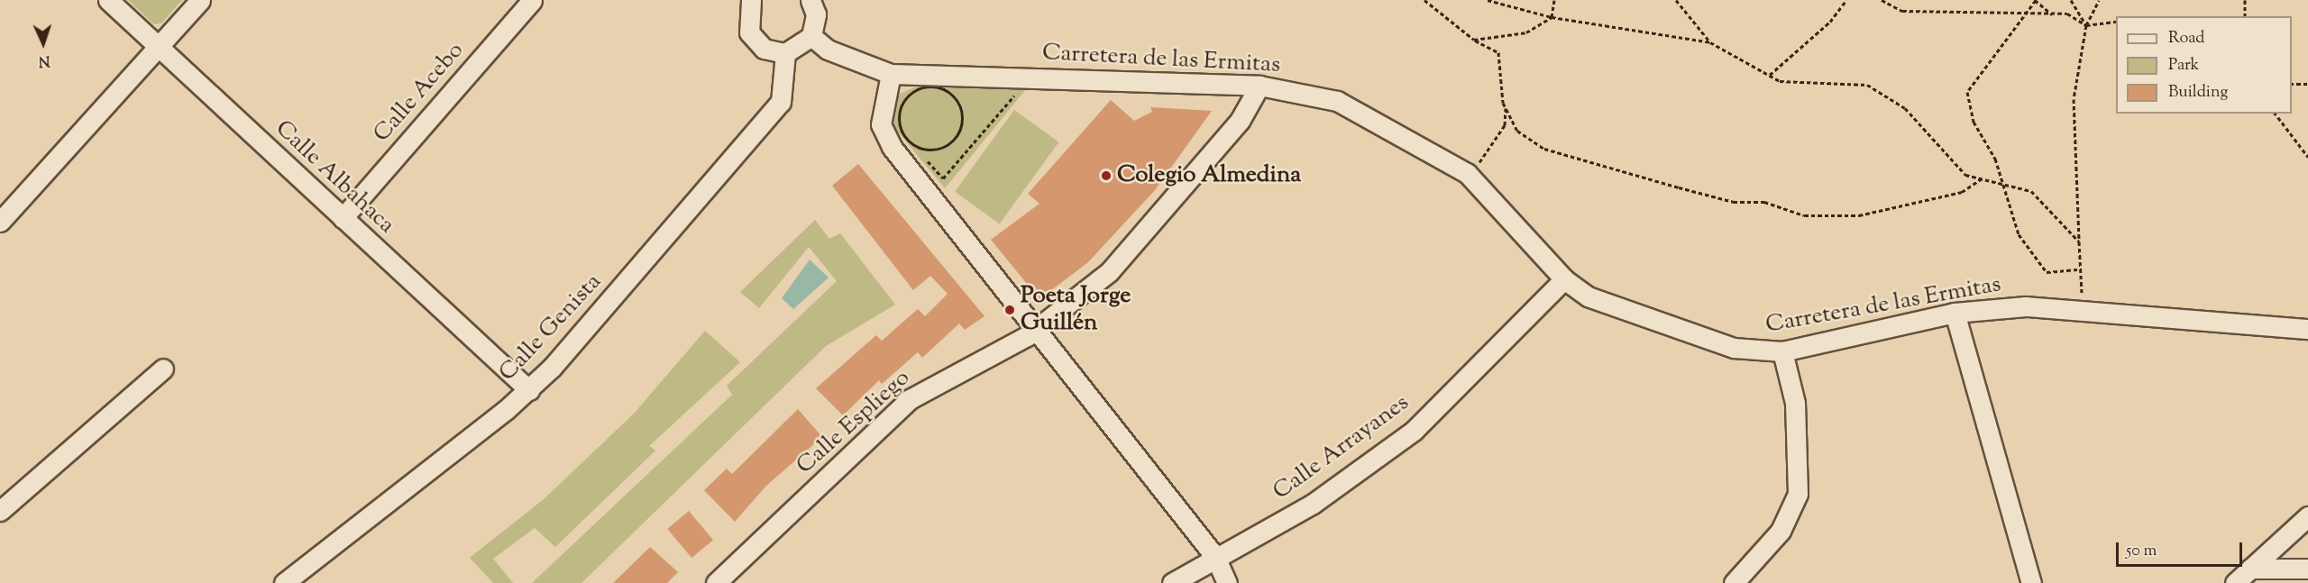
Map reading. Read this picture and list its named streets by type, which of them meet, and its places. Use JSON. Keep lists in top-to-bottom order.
{
  "streets": {
    "street": [
      "Carretera de las Ermitas",
      "Calle Acebo",
      "Calle Albahaca",
      "Calle Genista",
      "Calle Espliego",
      "Calle Arrayanes"
    ]
  },
  "crossings": [
    ["Carretera de las Ermitas", "Calle Espliego"],
    ["Carretera de las Ermitas", "Calle Arrayanes"],
    ["Calle Acebo", "Calle Albahaca"],
    ["Calle Albahaca", "Calle Genista"]
  ],
  "places": ["Colegio Almedina", "Poeta Jorge Guillén"],
  "legend": ["Road", "Park", "Building"],
  "scale_bar": "50 m",
  "north": "bottom"
}
